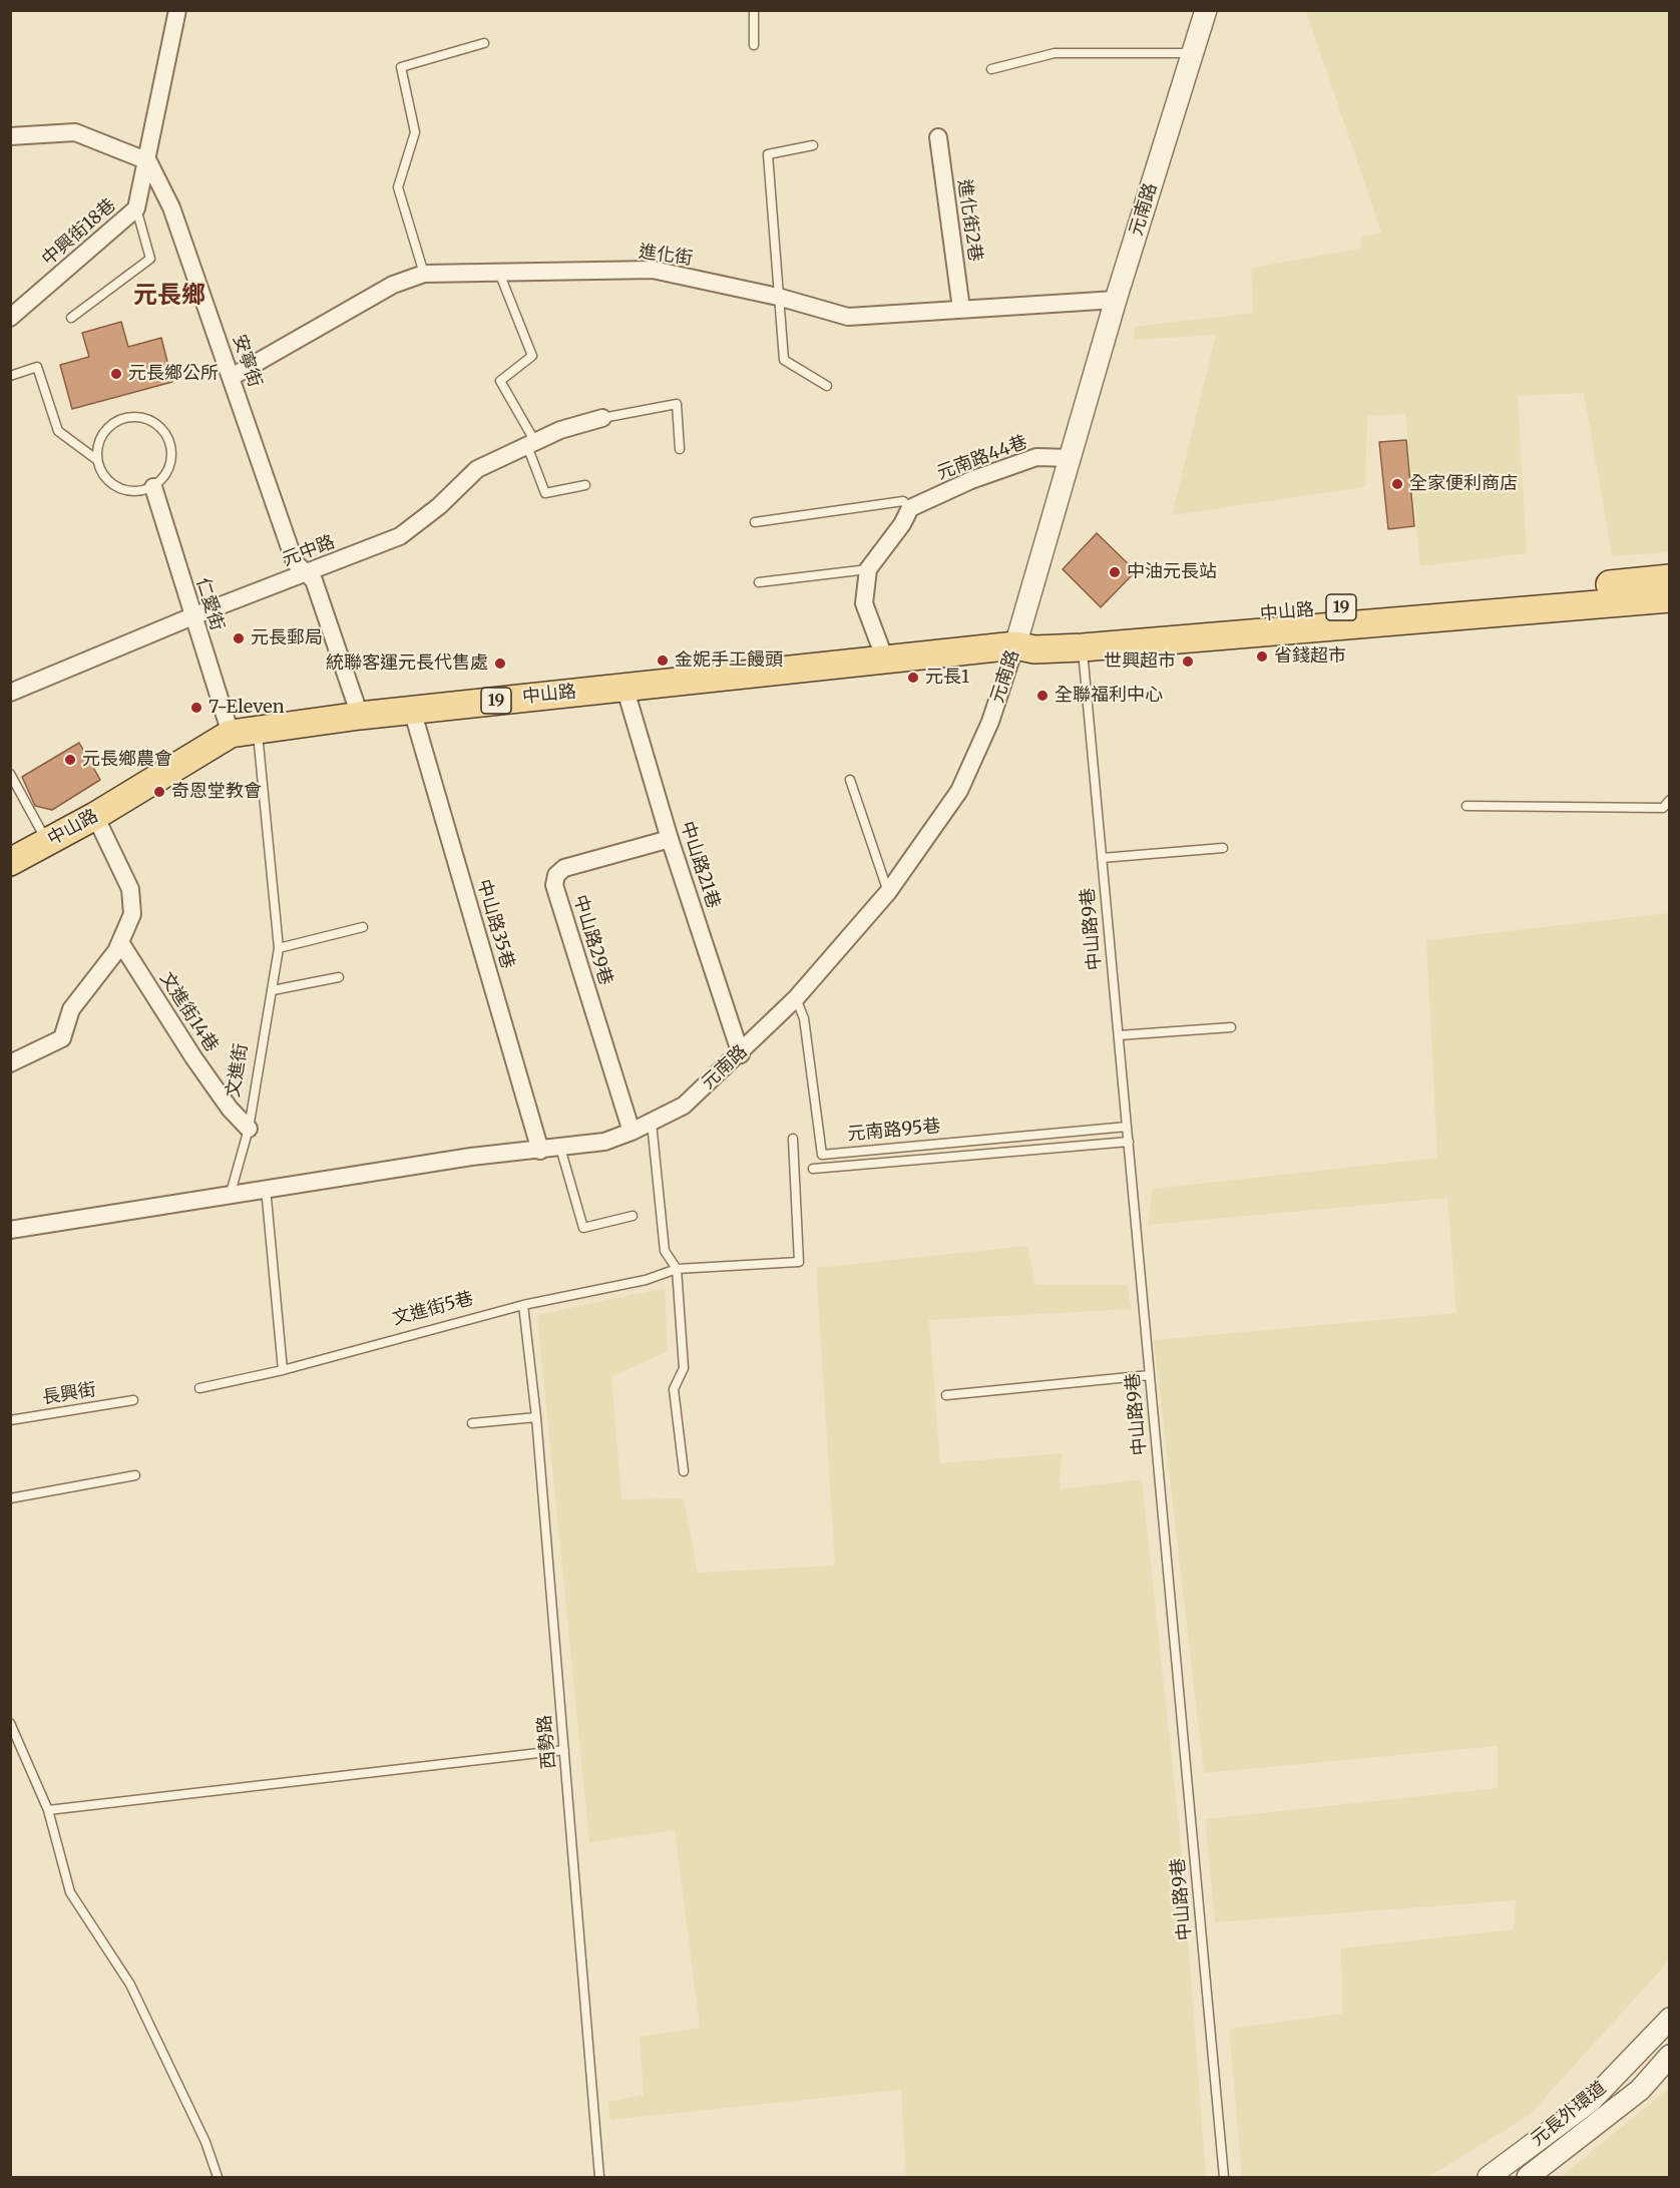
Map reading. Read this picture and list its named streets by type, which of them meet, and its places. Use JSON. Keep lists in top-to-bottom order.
{
  "streets": {
    "main road": ["19", "中山路"],
    "street": [
      "元南路",
      "進化街2巷",
      "中興街18巷",
      "進化街",
      "安寧街",
      "元南路44巷",
      "元中路",
      "仁愛街",
      "中山路21巷",
      "中山路35巷",
      "中山路29巷",
      "文進街14巷",
      "元長外環道"
    ],
    "lane": [
      "中山路9巷",
      "文進街",
      "元南路95巷",
      "文進街5巷",
      "長興街",
      "西勢路"
    ]
  },
  "crossings": [
    ["元南路", "進化街"],
    ["元南路", "元南路44巷"],
    ["元南路", "中山路"],
    ["元南路", "中山路21巷"],
    ["元南路", "中山路35巷"],
    ["元南路", "中山路29巷"],
    ["元南路", "元南路95巷"],
    ["進化街2巷", "進化街"],
    ["中興街18巷", "安寧街"],
    ["進化街", "安寧街"],
    ["安寧街", "元中路"],
    ["安寧街", "中山路"],
    ["元中路", "仁愛街"],
    ["仁愛街", "中山路"],
    ["中山路", "中山路21巷"],
    ["中山路", "中山路35巷"],
    ["中山路", "中山路9巷"],
    ["中山路", "文進街"],
    ["中山路21巷", "中山路29巷"],
    ["中山路9巷", "元南路95巷"],
    ["文進街14巷", "文進街"],
    ["文進街5巷", "西勢路"]
  ],
  "districts": ["元長鄉"],
  "places": [
    "元長鄉公所",
    "全家便利商店",
    "中油元長站",
    "元長郵局",
    "省錢超市",
    "金妮手工饅頭",
    "世興超市",
    "統聯客運元長代售處",
    "元長1",
    "全聯福利中心",
    "7-Eleven",
    "元長鄉農會",
    "奇恩堂教會"
  ]
}
